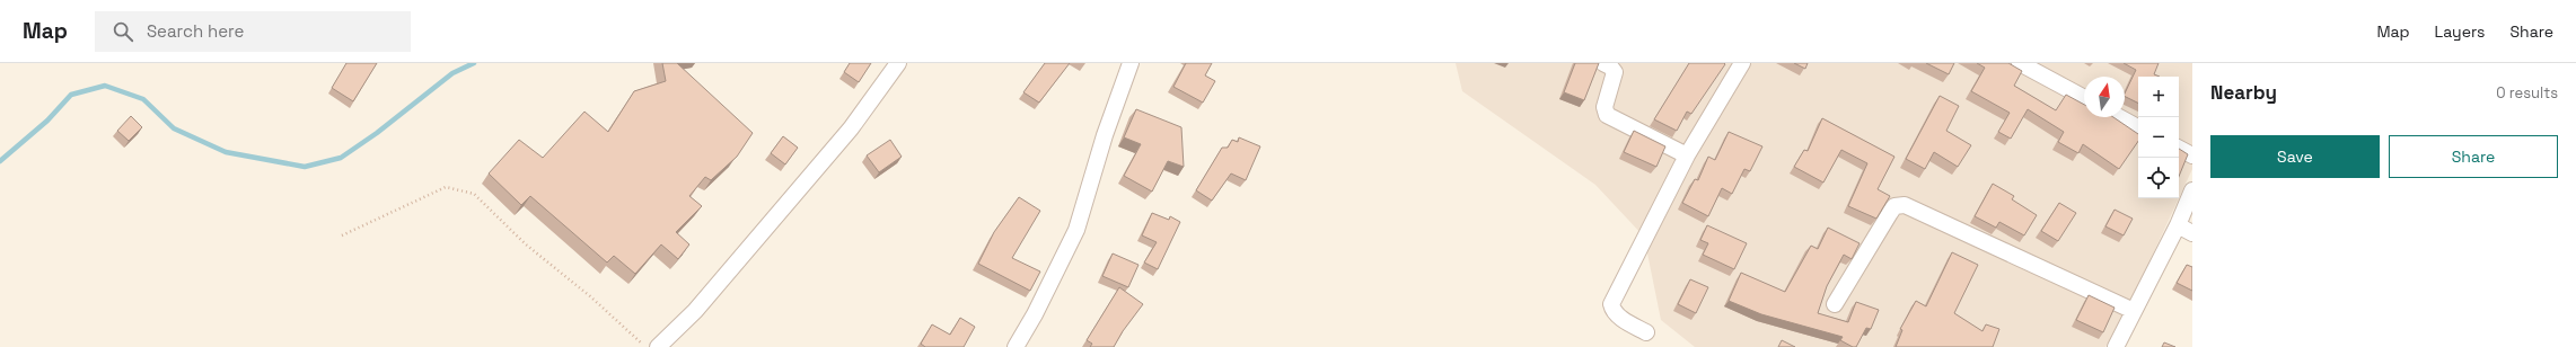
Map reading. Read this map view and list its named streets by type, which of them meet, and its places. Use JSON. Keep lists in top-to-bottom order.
{
  "north": "top",
  "page": {
    "header": "Map",
    "search": "Search here",
    "nav": ["Map", "Layers", "Share"],
    "heading": ["Nearby", "0 results"],
    "map_buttons": ["+", "−"],
    "buttons": ["Save", "Share"]
  }
}
